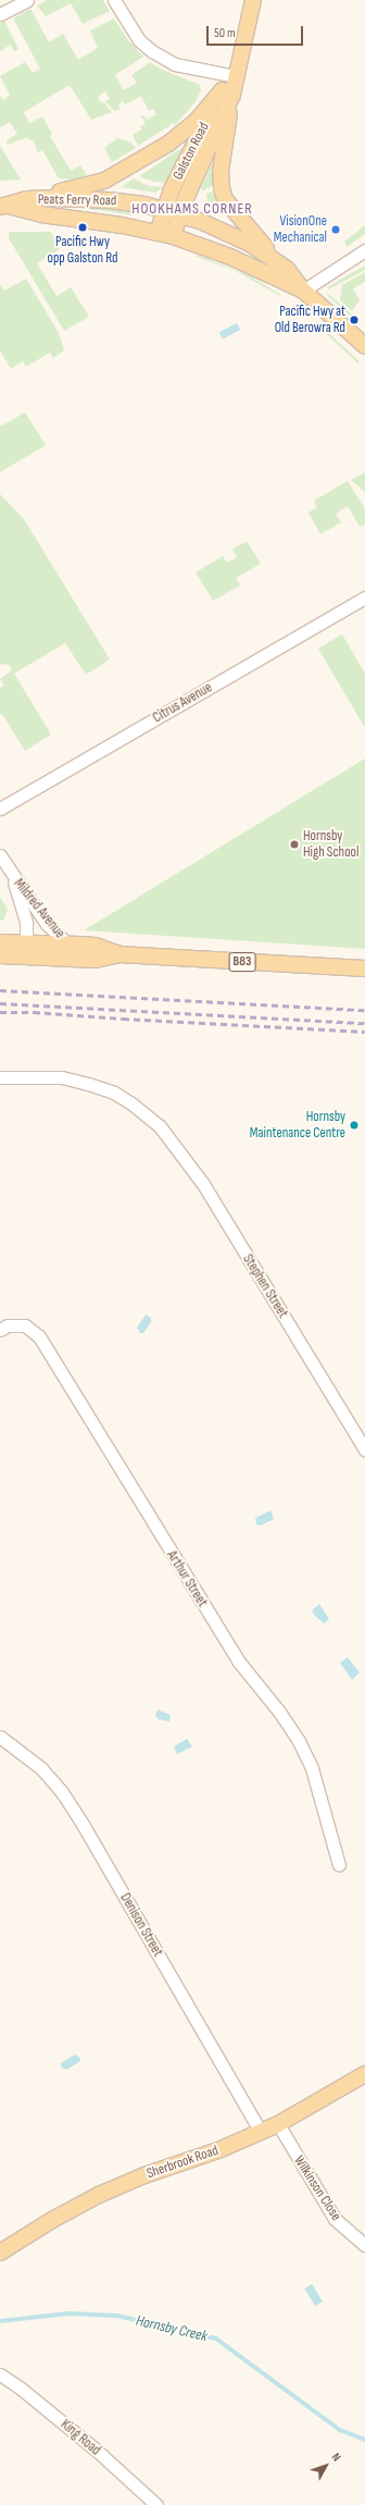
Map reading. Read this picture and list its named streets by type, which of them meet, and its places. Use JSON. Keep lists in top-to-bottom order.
{
  "streets": {
    "main road": [
      "Galston Road",
      "Peats Ferry Road",
      "B83",
      "Sherbrook Road"
    ],
    "street": [
      "Citrus Avenue",
      "Mildred Avenue",
      "Stephen Street",
      "Arthur Street",
      "Denison Street",
      "Wilkinson Close",
      "King Road"
    ]
  },
  "crossings": [
    ["Galston Road", "Peats Ferry Road"],
    ["Mildred Avenue", "B83"],
    ["Denison Street", "Sherbrook Road"],
    ["Sherbrook Road", "Wilkinson Close"]
  ],
  "districts": ["HOOKHAMS CORNER"],
  "water": ["Hornsby Creek"],
  "places": [
    "Pacific Hwy opp Galston Rd",
    "VisionOne Mechanical",
    "Pacific Hwy at Old Berowra Rd",
    "Hornsby High School",
    "Hornsby Maintenance Centre"
  ],
  "scale_bar": "50 m",
  "north": "top right"
}
